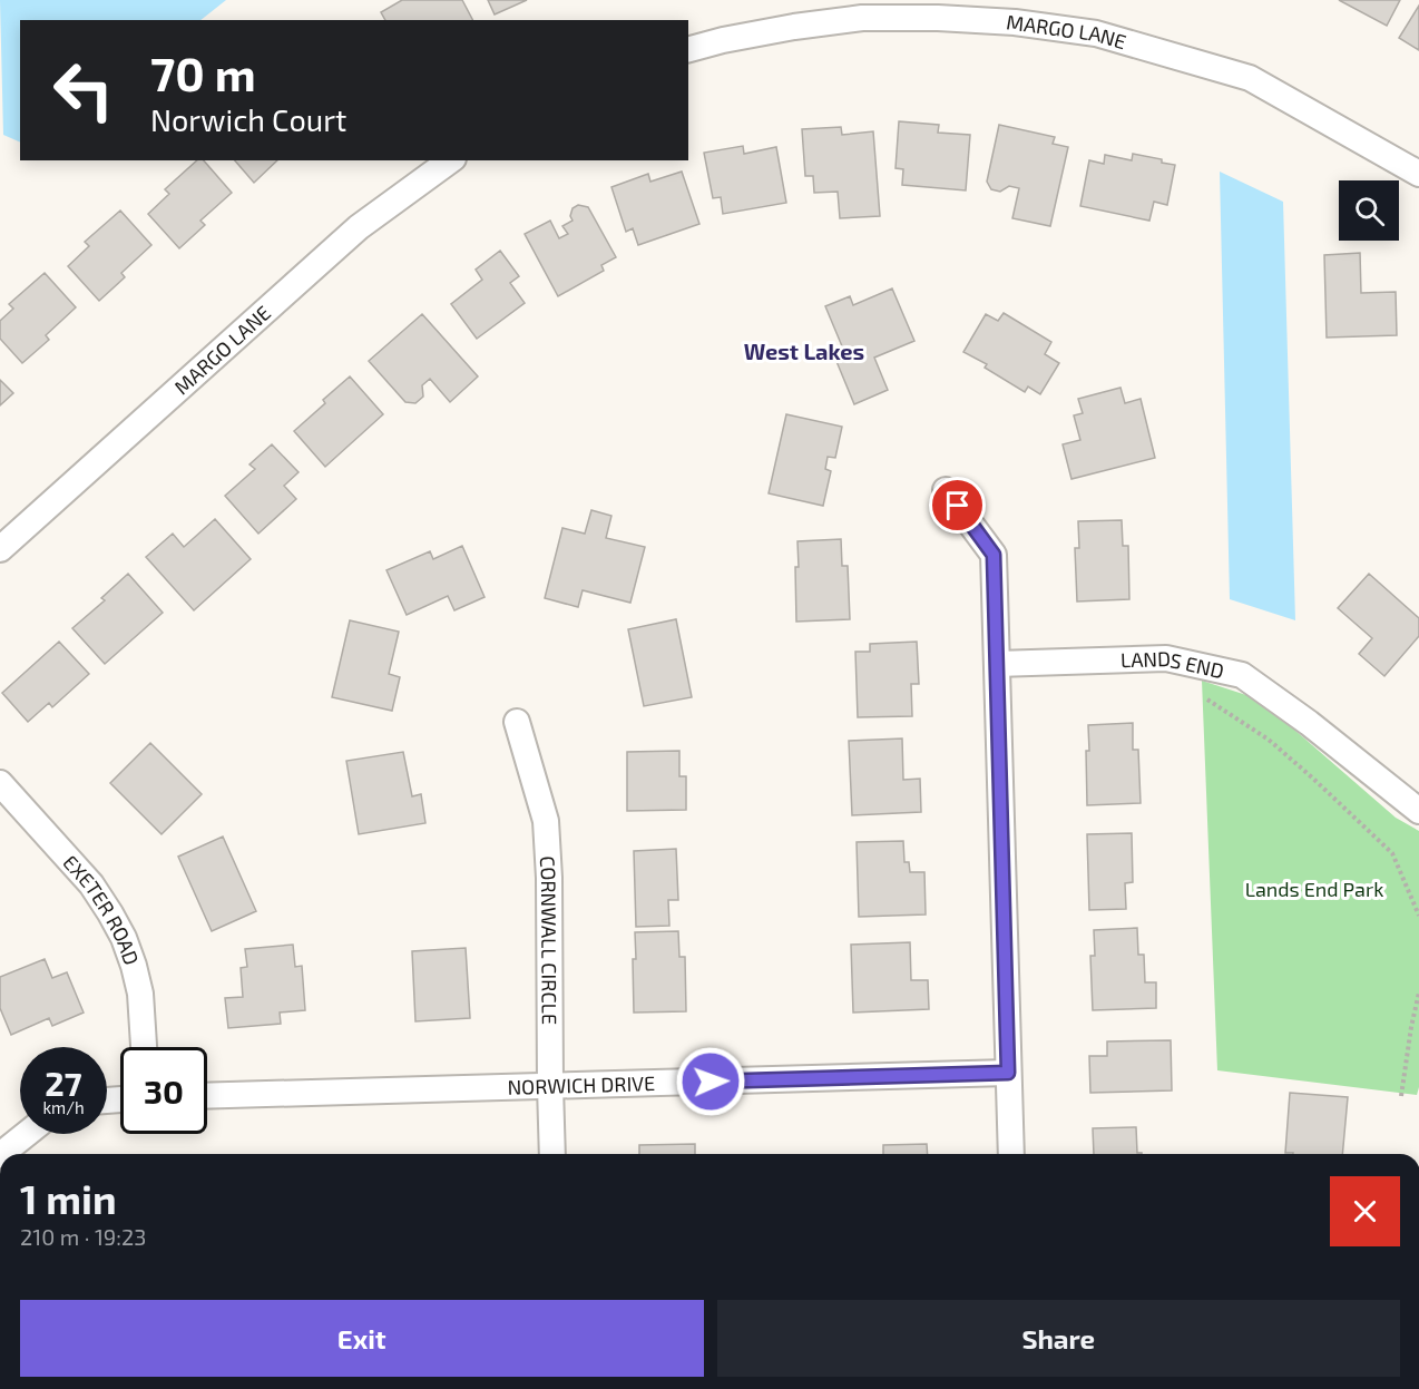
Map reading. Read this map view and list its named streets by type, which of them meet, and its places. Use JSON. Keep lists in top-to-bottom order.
{
  "streets": {
    "street": [
      "MARGO LANE",
      "LANDS END",
      "EXETER ROAD",
      "CORNWALL CIRCLE",
      "NORWICH DRIVE"
    ]
  },
  "crossings": [
    ["CORNWALL CIRCLE", "NORWICH DRIVE"]
  ],
  "districts": ["West Lakes"],
  "parks": ["Lands End Park"],
  "page": {
    "turn": ["70 m", "Norwich Court"],
    "speed": "27 km/h",
    "limit": "30",
    "heading": ["1 min", "210 m · 19:23"],
    "buttons": ["Exit", "Share"]
  }
}
